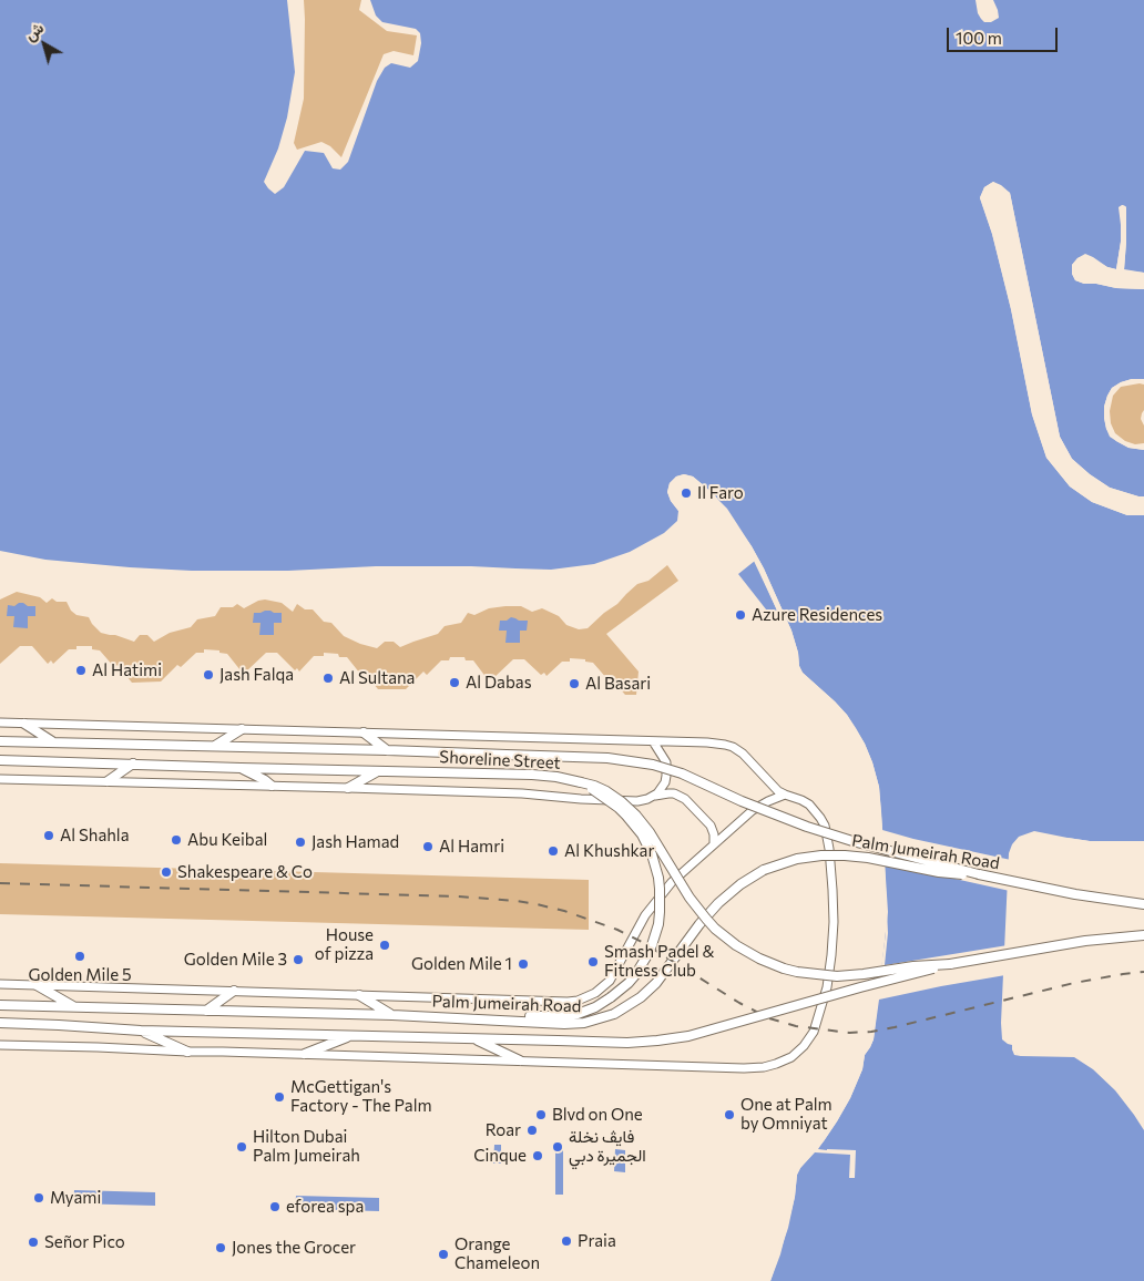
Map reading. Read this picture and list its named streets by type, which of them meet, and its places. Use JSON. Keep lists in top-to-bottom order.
{
  "streets": {
    "main road": ["Shoreline Street", "Palm Jumeirah Road"]
  },
  "crossings": [
    ["Shoreline Street", "Palm Jumeirah Road"]
  ],
  "places": [
    "Il Faro",
    "Azure Residences",
    "Al Hatimi",
    "Jash Falqa",
    "Al Sultana",
    "Al Dabas",
    "Al Basari",
    "Al Shahla",
    "Abu Keibal",
    "Jash Hamad",
    "Al Hamri",
    "Al Khushkar",
    "Shakespeare & Co",
    "House of pizza",
    "Golden Mile 5",
    "Golden Mile 3",
    "Smash Padel & Fitness Club",
    "Golden Mile 1",
    "McGettigan's Factory - The Palm",
    "Blvd on One",
    "One at Palm by Omniyat",
    "Roar",
    "Hilton Dubai Palm Jumeirah",
    "فايڤ نخلة الجميرة دبي",
    "Cinque",
    "Myami",
    "eforea spa",
    "Praia",
    "Señor Pico",
    "Jones the Grocer",
    "Orange Chameleon"
  ],
  "scale_bar": "100 m",
  "north": "top left"
}
